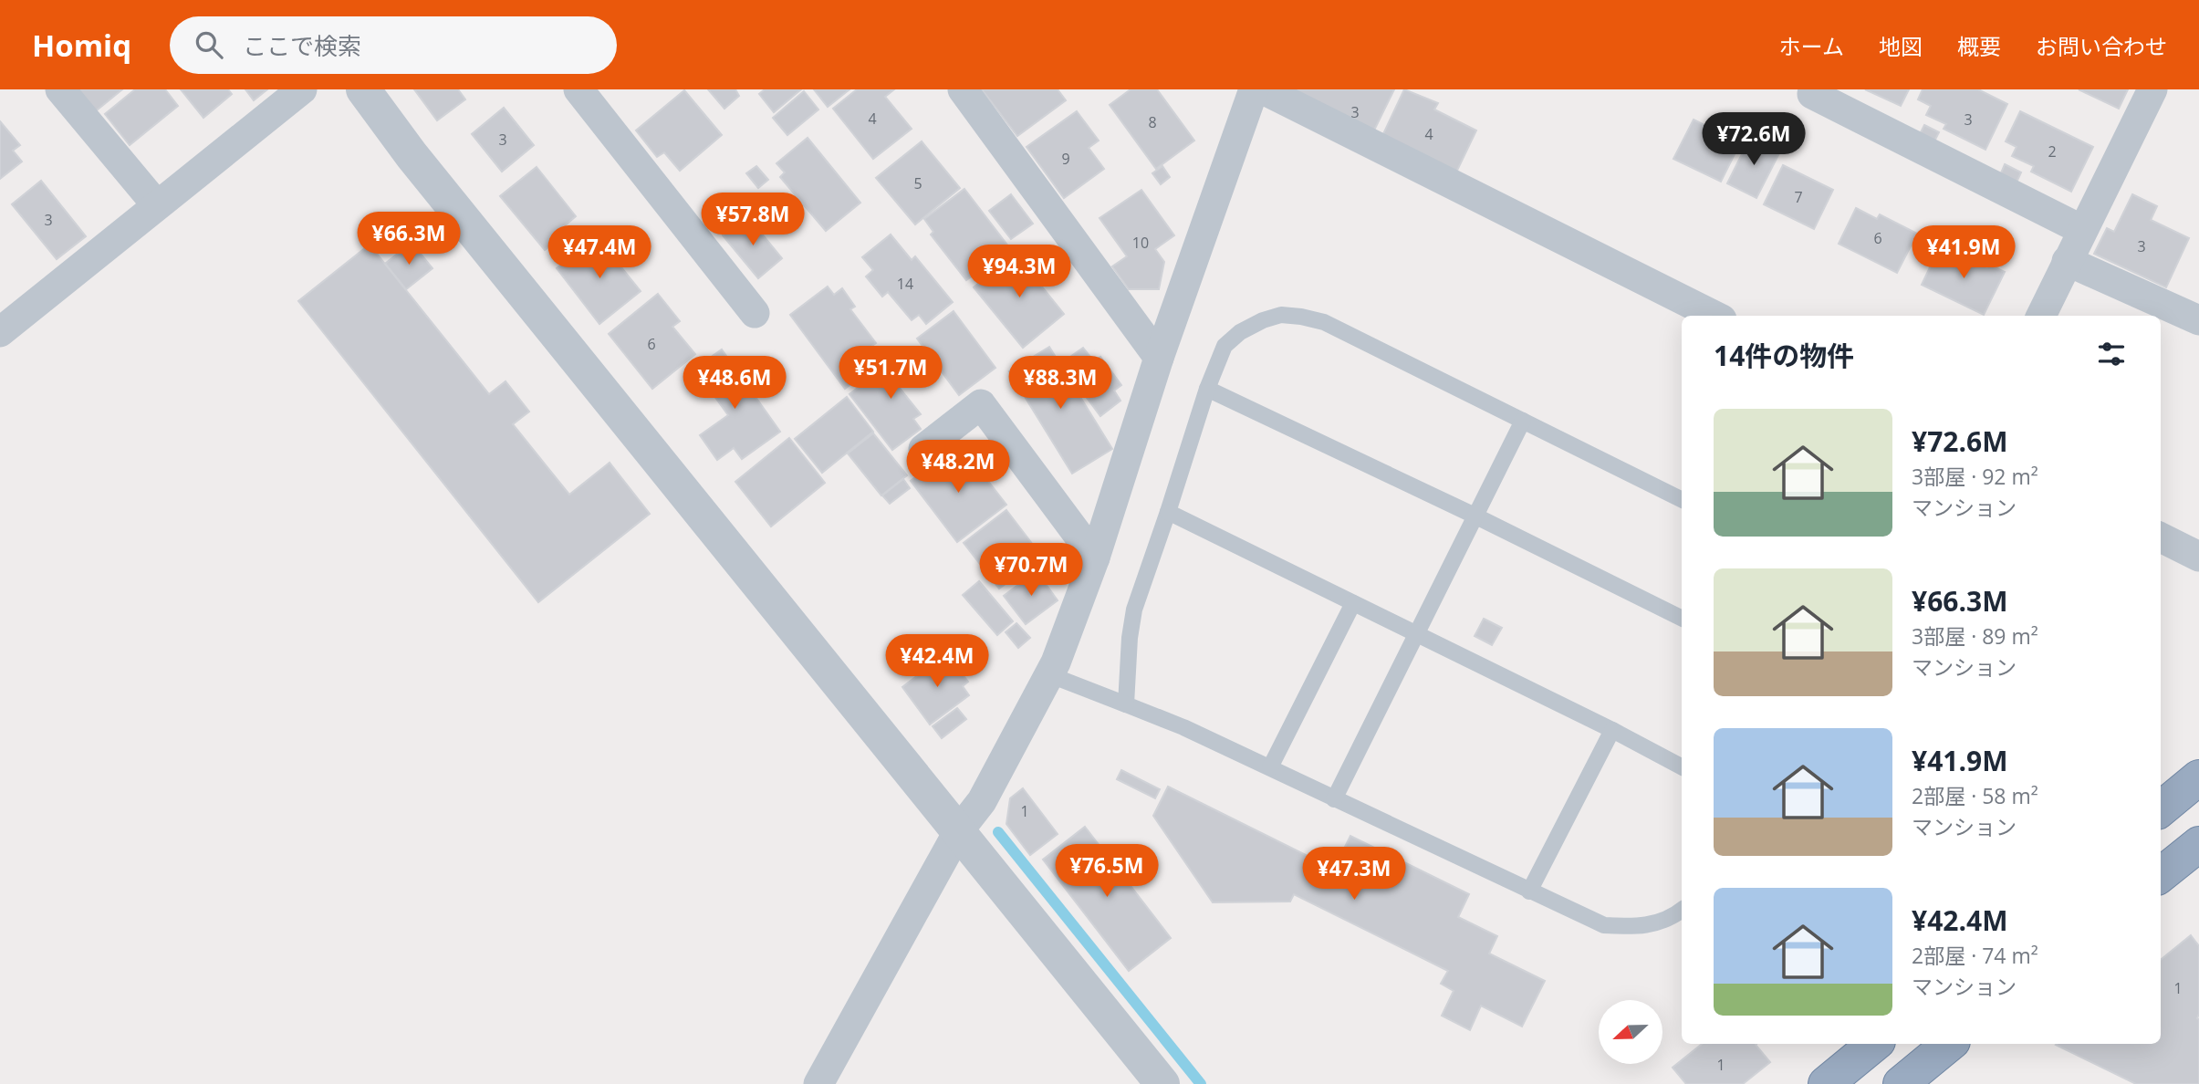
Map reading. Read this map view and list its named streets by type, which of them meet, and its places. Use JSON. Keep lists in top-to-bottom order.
{
  "house_numbers": [
    "3",
    "4",
    "3",
    "8",
    "4",
    "3",
    "2",
    "9",
    "5",
    "7",
    "3",
    "6",
    "10",
    "3",
    "14",
    "6",
    "1",
    "1",
    "1"
  ],
  "north": "left",
  "page": {
    "header": "Homiq",
    "search": "ここで検索",
    "nav": [
      "ホーム",
      "地図",
      "概要",
      "お問い合わせ"
    ],
    "price": [
      "¥72.6M",
      "¥57.8M",
      "¥66.3M",
      "¥47.4M",
      "¥41.9M",
      "¥94.3M",
      "¥51.7M",
      "¥48.6M",
      "¥88.3M",
      "¥48.2M",
      "¥70.7M",
      "¥42.4M",
      "¥76.5M",
      "¥47.3M"
    ],
    "heading": "14件の物件",
    "list": [
      {
        "name": "¥72.6M",
        "note": "3部屋 · 92 m² · マンション"
      },
      {
        "name": "¥66.3M",
        "note": "3部屋 · 89 m² · マンション"
      },
      {
        "name": "¥41.9M",
        "note": "2部屋 · 58 m² · マンション"
      },
      {
        "name": "¥42.4M",
        "note": "2部屋 · 74 m² · マンション"
      }
    ]
  }
}
